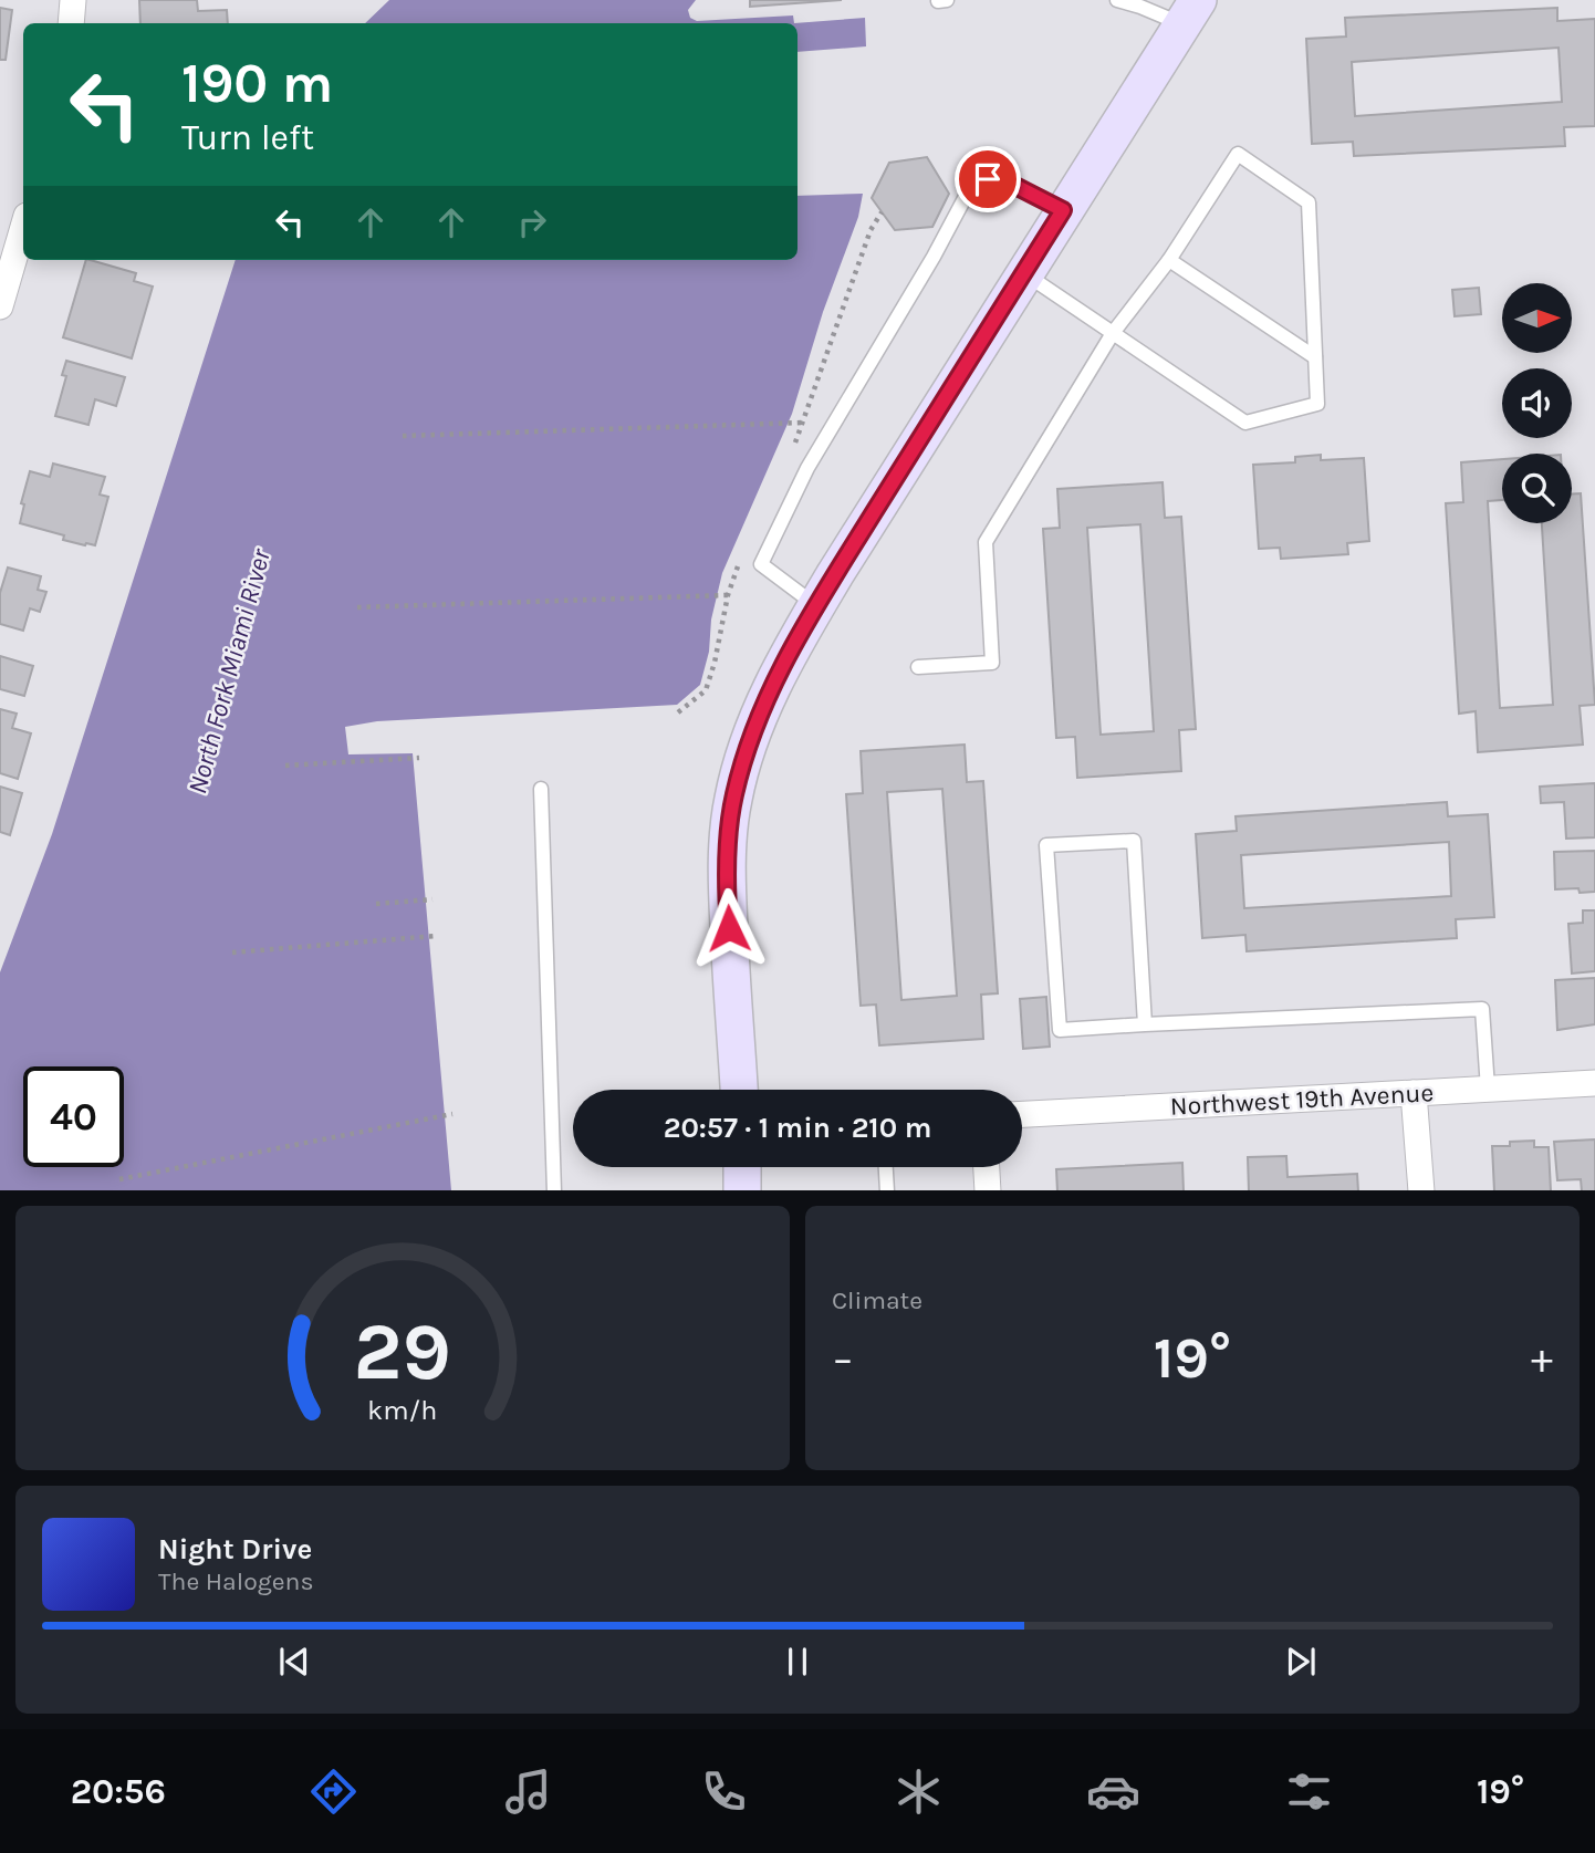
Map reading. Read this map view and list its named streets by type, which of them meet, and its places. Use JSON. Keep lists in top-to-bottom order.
{
  "streets": {
    "street": ["Northwest 19th Avenue"]
  },
  "water": ["North Fork Miami River"],
  "north": "right",
  "page": {
    "turn": ["190 m", "Turn left"],
    "limit": "40",
    "trip": "20:57 · 1 min · 210 m",
    "tile": "Climate",
    "heat": ["−", "19°", "+"],
    "song": ["Night Drive", "The Halogens"],
    "tabs": ["20:56", "19°"],
    "gauge": ["29", "km/h"]
  }
}
